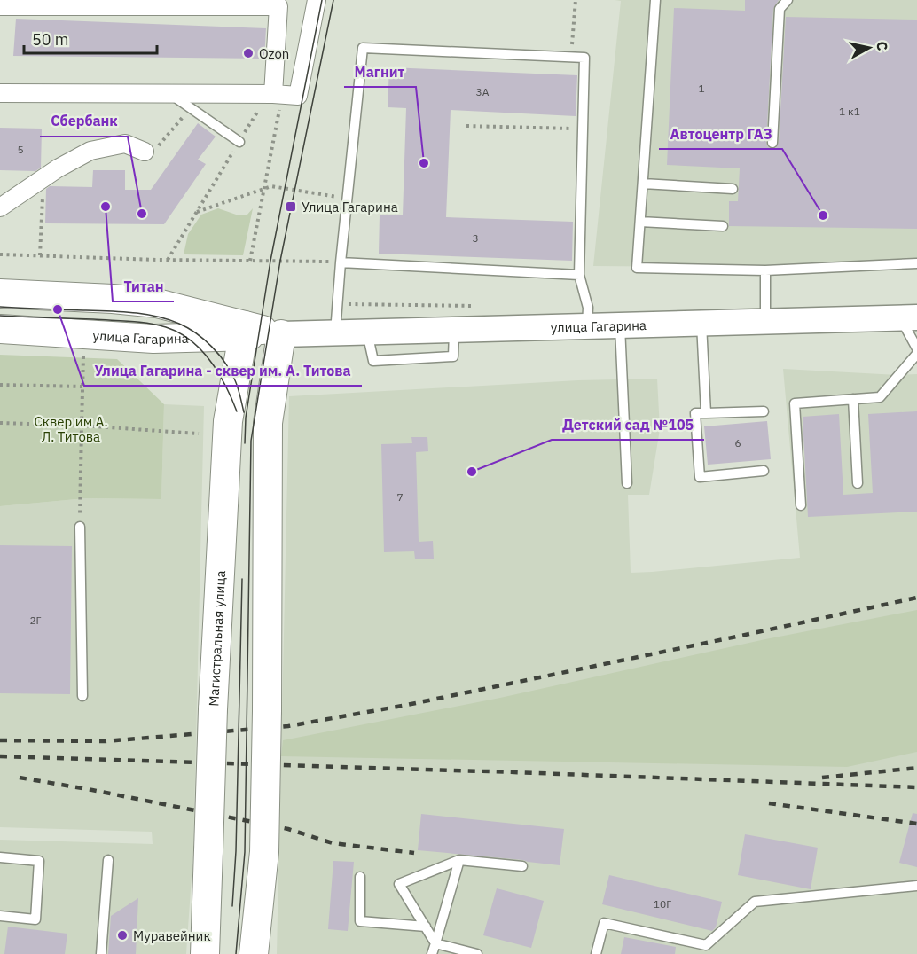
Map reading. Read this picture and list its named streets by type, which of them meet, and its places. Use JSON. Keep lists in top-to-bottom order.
{
  "streets": {
    "main road": ["улица Гагарина", "Магистральная улица"]
  },
  "crossings": [
    ["улица Гагарина", "Магистральная улица"]
  ],
  "parks": ["Сквер им А. Л. Титова"],
  "places": {
    "other": [
      "Ozon",
      "Магнит",
      "Титан",
      "Сбербанк",
      "Автоцентр ГАЗ",
      "Улица Гагарина - сквер им. А. Титова",
      "Детский сад №105",
      "Муравейник"
    ],
    "transit": ["Улица Гагарина"]
  },
  "house_numbers": [
    "1",
    "3А",
    "1 к1",
    "5",
    "3",
    "6",
    "7",
    "2Г",
    "10Г"
  ],
  "scale_bar": "50 m",
  "north": "right"
}
